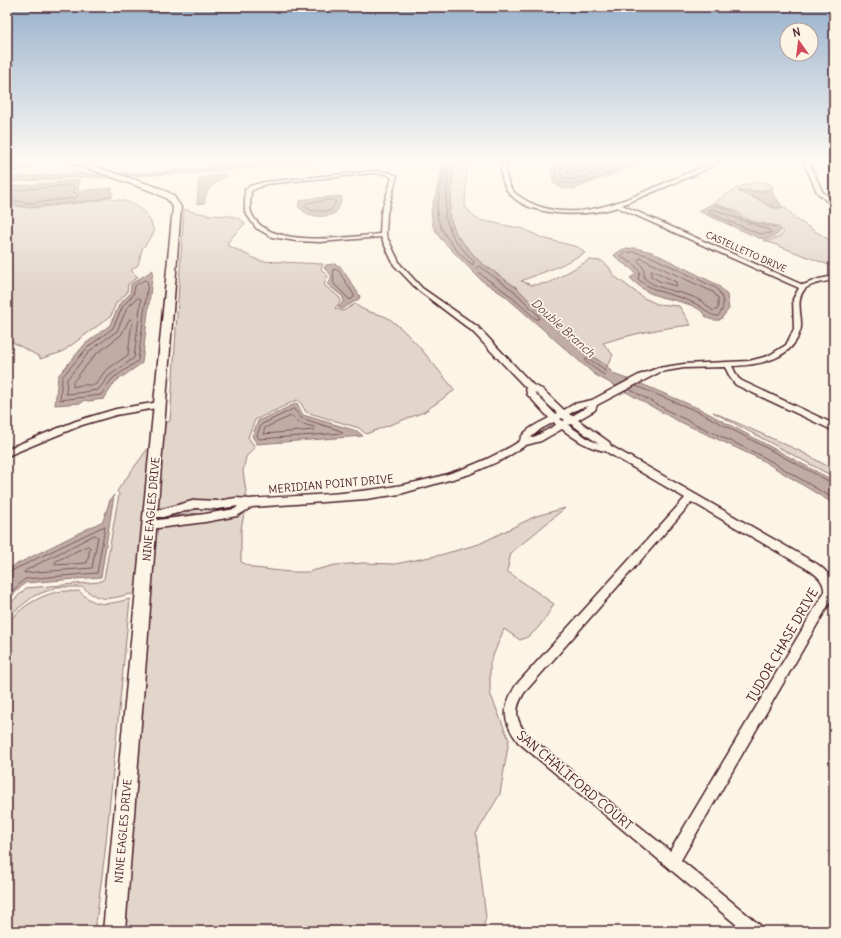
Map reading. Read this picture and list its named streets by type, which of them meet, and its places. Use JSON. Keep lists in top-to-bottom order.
{
  "streets": {
    "street": [
      "CASTELLETTO DRIVE",
      "MERIDIAN POINT DRIVE",
      "NINE EAGLES DRIVE",
      "TUDOR CHASE DRIVE",
      "SAN CHALIFORD COURT"
    ]
  },
  "crossings": [
    ["CASTELLETTO DRIVE", "MERIDIAN POINT DRIVE"],
    ["MERIDIAN POINT DRIVE", "NINE EAGLES DRIVE"],
    ["MERIDIAN POINT DRIVE", "TUDOR CHASE DRIVE"],
    ["TUDOR CHASE DRIVE", "SAN CHALIFORD COURT"]
  ],
  "water": ["Double Branch"],
  "north": "top"
}
